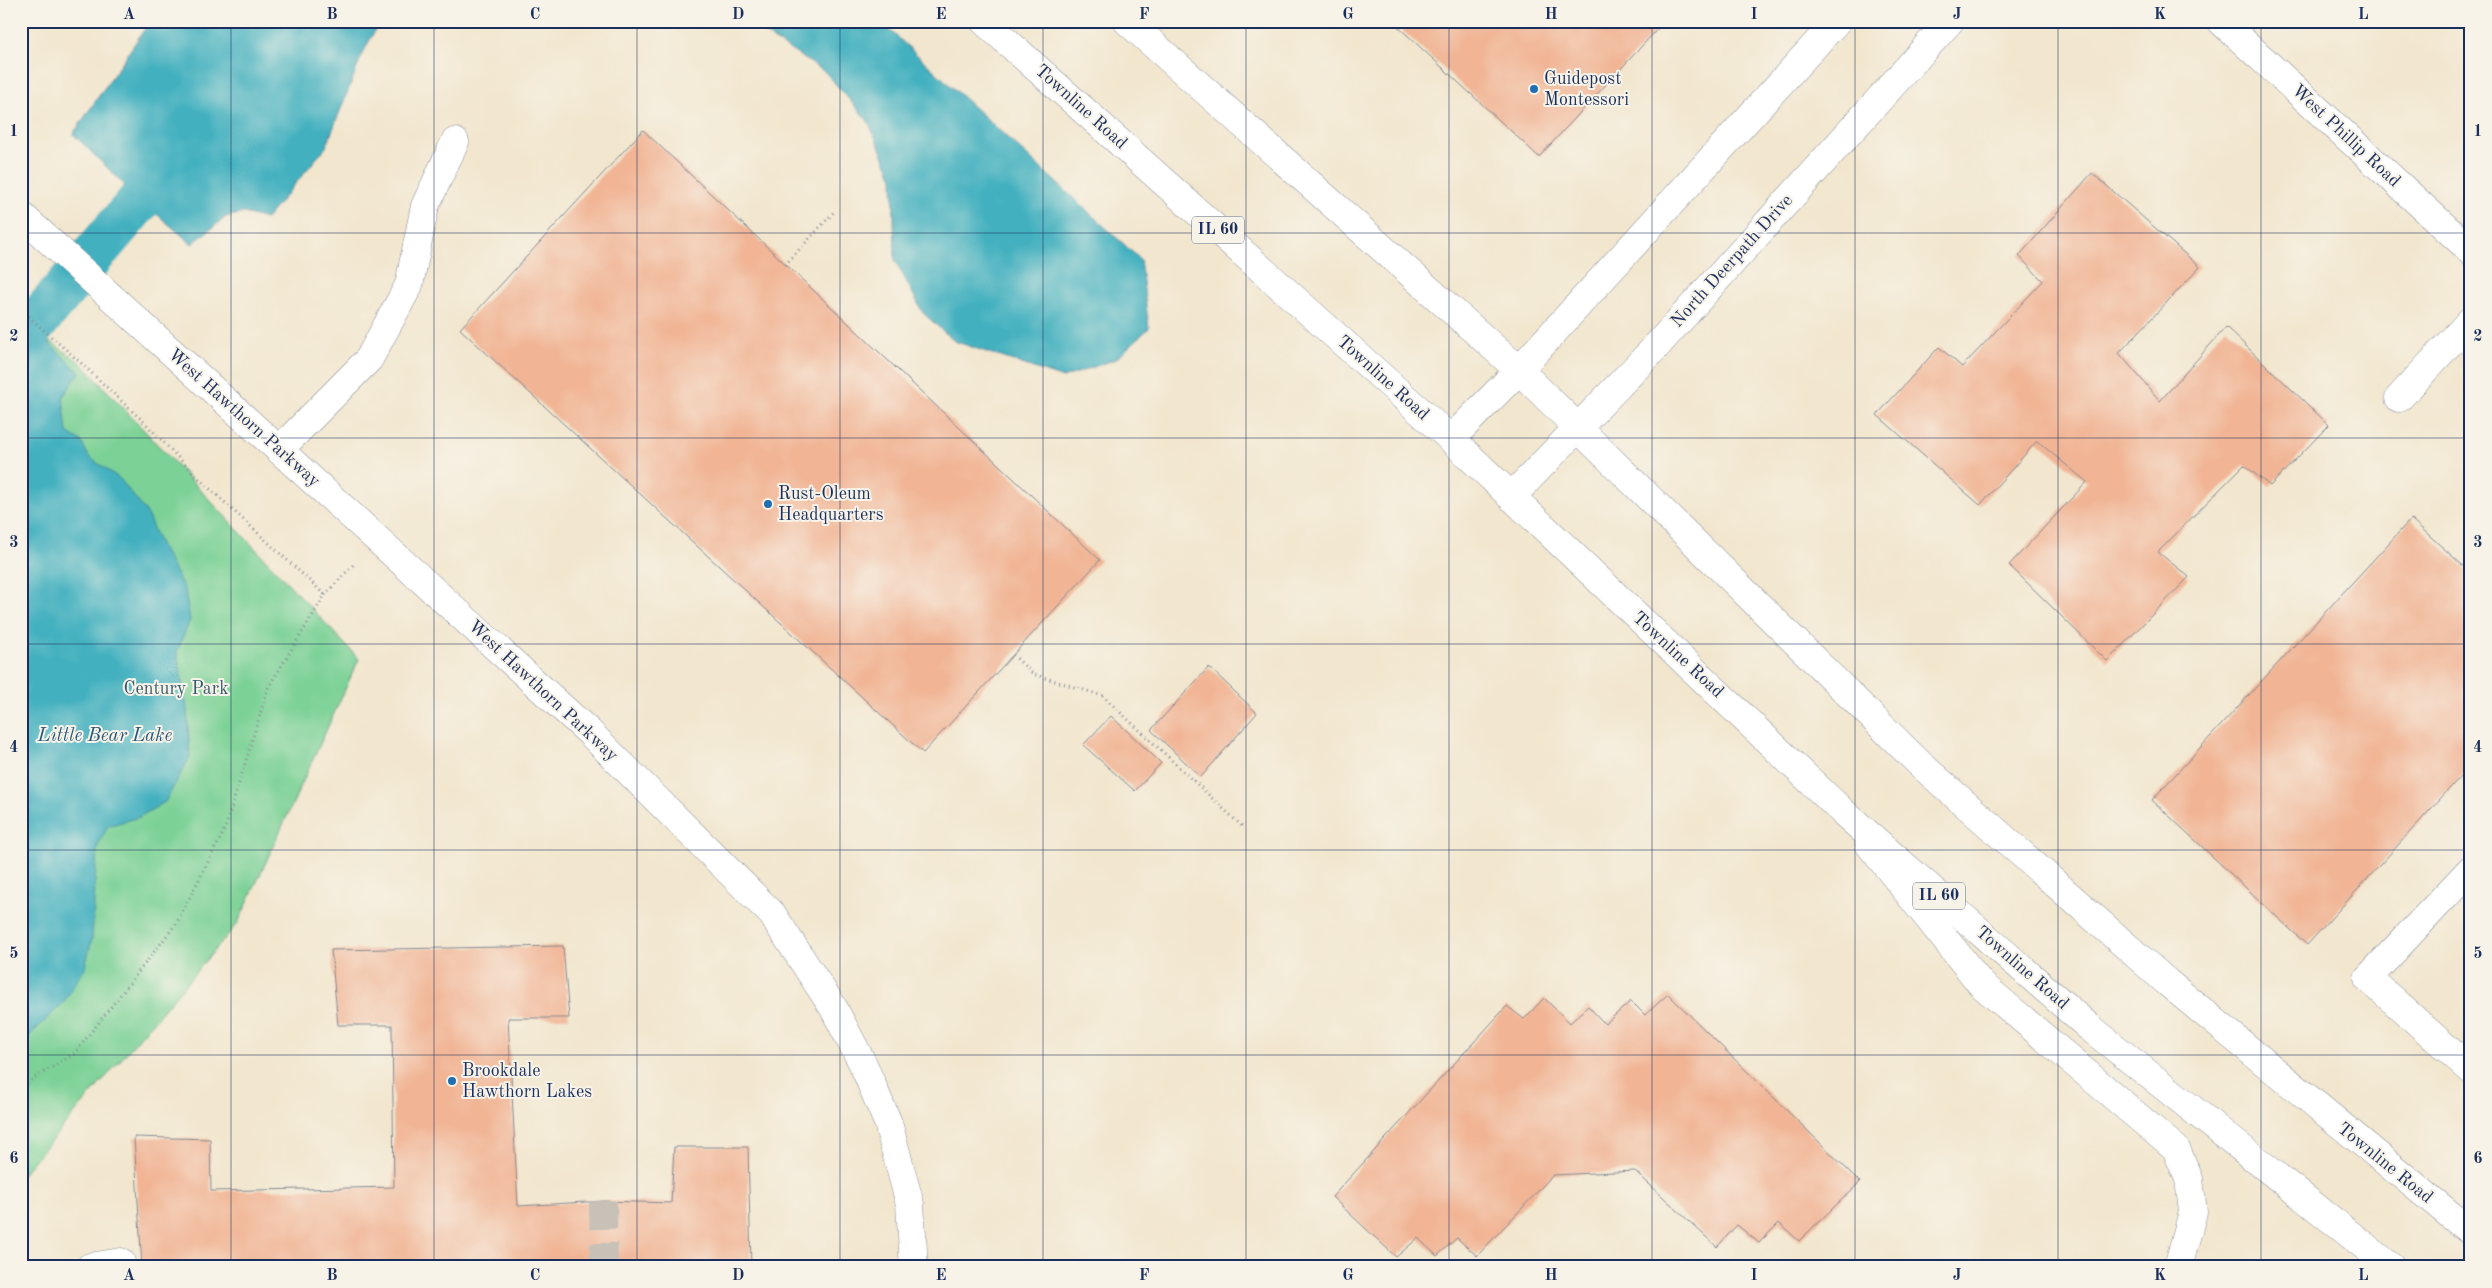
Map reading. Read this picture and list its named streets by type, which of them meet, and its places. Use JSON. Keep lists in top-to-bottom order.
{
  "streets": {
    "main road": [
      "Townline Road",
      "West Phillip Road",
      "IL 60",
      "North Deerpath Drive",
      "West Hawthorn Parkway"
    ]
  },
  "crossings": [
    ["Townline Road", "North Deerpath Drive"]
  ],
  "water": ["Little Bear Lake"],
  "parks": ["Century Park"],
  "places": ["Guidepost Montessori", "Rust-Oleum Headquarters", "Brookdale Hawthorn Lakes"],
  "grid": {
    "columns": [
      "A",
      "B",
      "C",
      "D",
      "E",
      "F",
      "G",
      "H",
      "I",
      "J",
      "K",
      "L"
    ],
    "rows": [
      "1",
      "2",
      "3",
      "4",
      "5",
      "6"
    ]
  }
}
